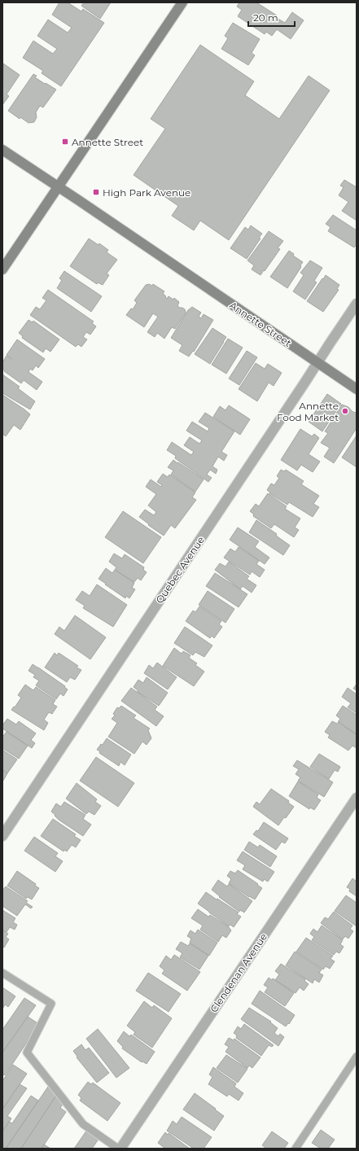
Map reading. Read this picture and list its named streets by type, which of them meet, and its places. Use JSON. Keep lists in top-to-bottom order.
{
  "streets": {
    "street": ["Annette Street", "Quebec Avenue", "Clendenan Avenue"]
  },
  "crossings": [
    ["Annette Street", "Quebec Avenue"]
  ],
  "places": {
    "transit": ["Annette Street", "High Park Avenue"],
    "other": ["Annette Food Market"]
  },
  "scale_bar": "20 m"
}
